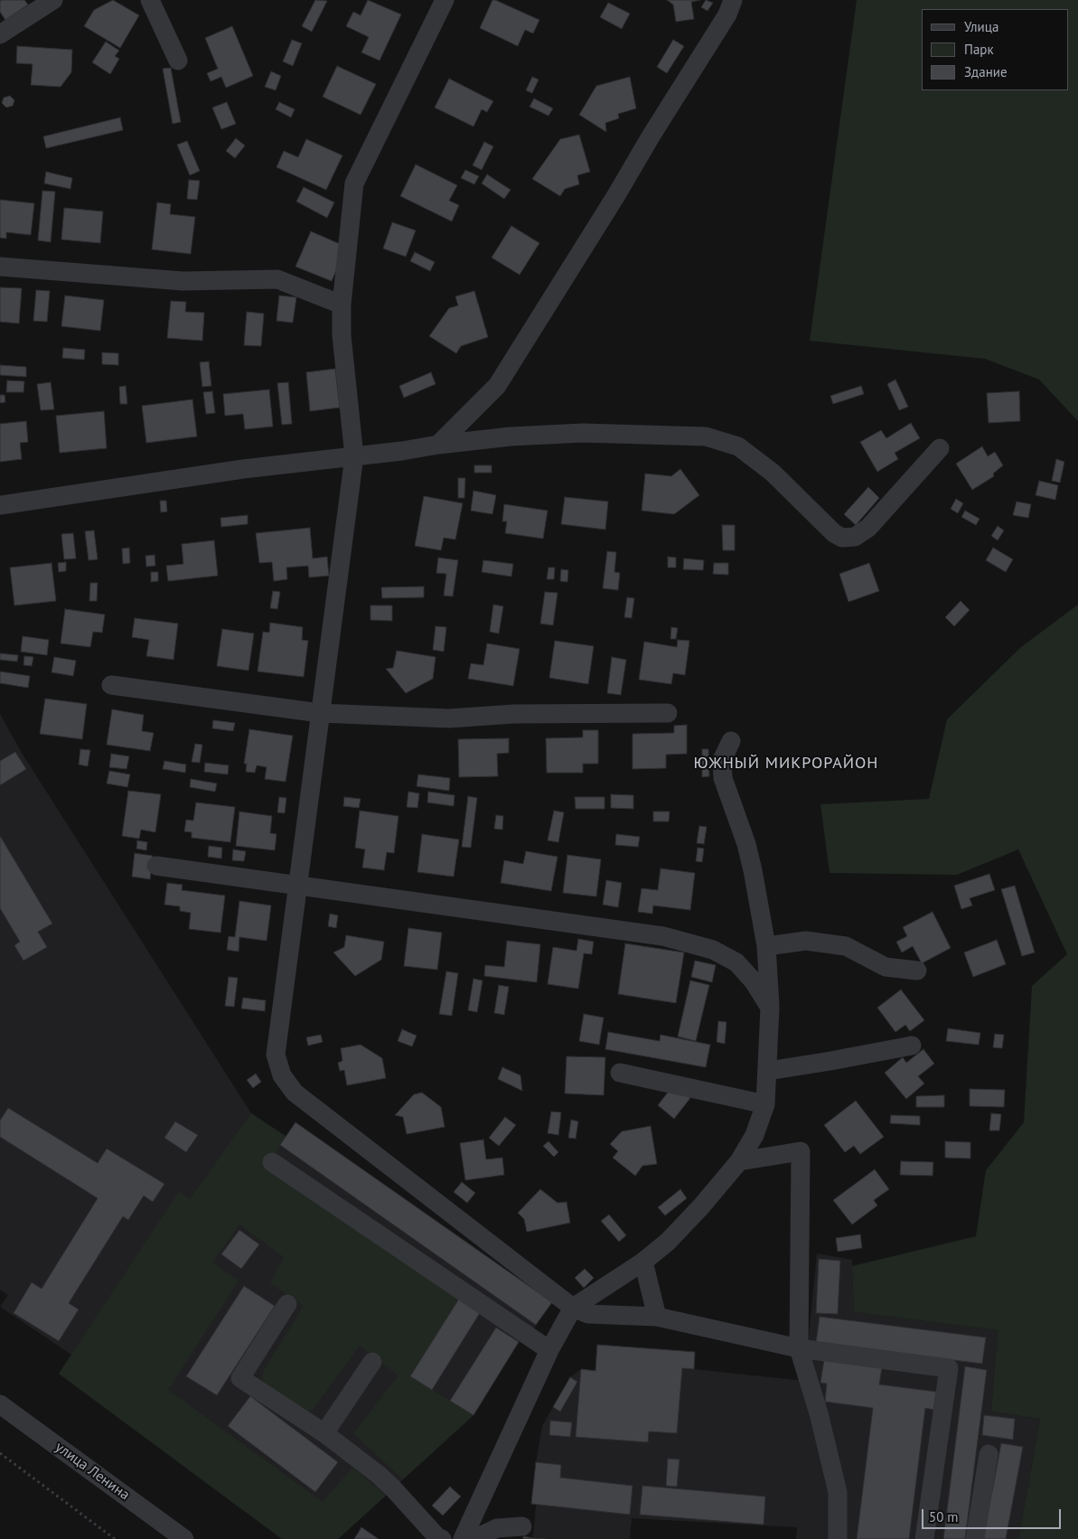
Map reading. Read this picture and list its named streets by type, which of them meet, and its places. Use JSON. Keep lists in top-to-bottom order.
{
  "streets": {
    "street": ["улица Ленина"]
  },
  "districts": ["ЮЖНЫЙ МИКРОРАЙОН"],
  "legend": ["Улица", "Парк", "Здание"],
  "scale_bar": "50 m"
}
